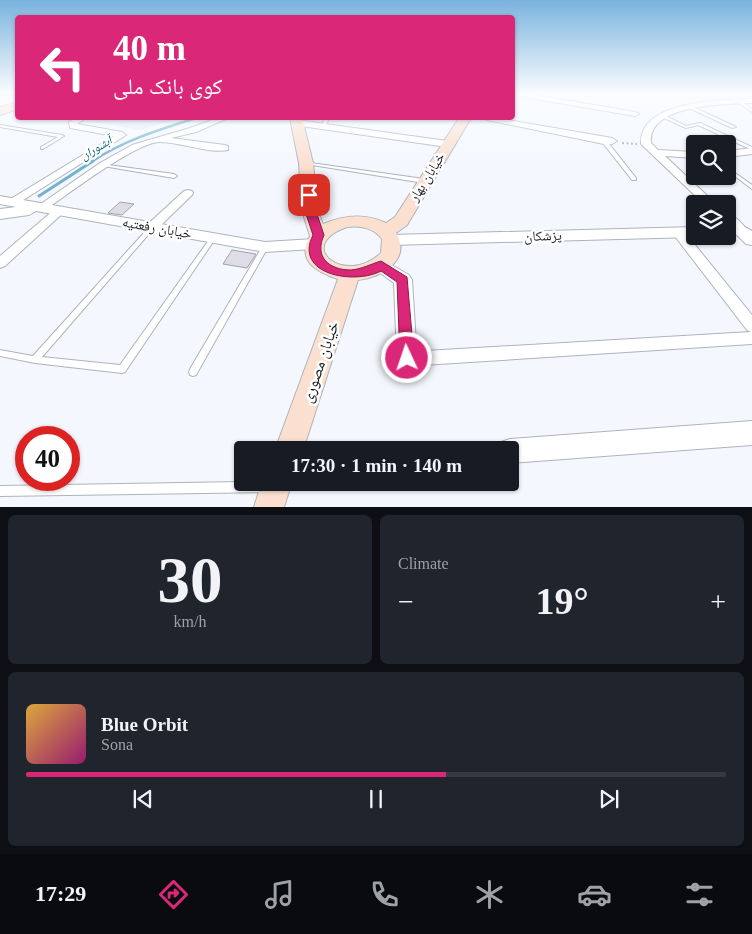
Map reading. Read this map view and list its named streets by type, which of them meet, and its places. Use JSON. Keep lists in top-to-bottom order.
{
  "streets": {
    "main road": ["خیابان بهار", "خیابان مصوری"],
    "street": ["خیابان رفعتیه", "پزشکان"]
  },
  "crossings": [
    ["خیابان بهار", "خیابان رفعتیه"],
    ["خیابان بهار", "پزشکان"],
    ["خیابان بهار", "خیابان مصوری"],
    ["خیابان رفعتیه", "پزشکان"],
    ["خیابان رفعتیه", "خیابان مصوری"],
    ["پزشکان", "خیابان مصوری"]
  ],
  "water": ["آبشوران"],
  "page": {
    "turn": ["40 m", "کوی بانک ملی"],
    "limit": "40",
    "trip": "17:30 · 1 min · 140 m",
    "tile": [
      ["30", "km/h"],
      "Climate"
    ],
    "heat": ["−", "19°", "+"],
    "song": ["Blue Orbit", "Sona"],
    "tabs": "17:29"
  }
}
